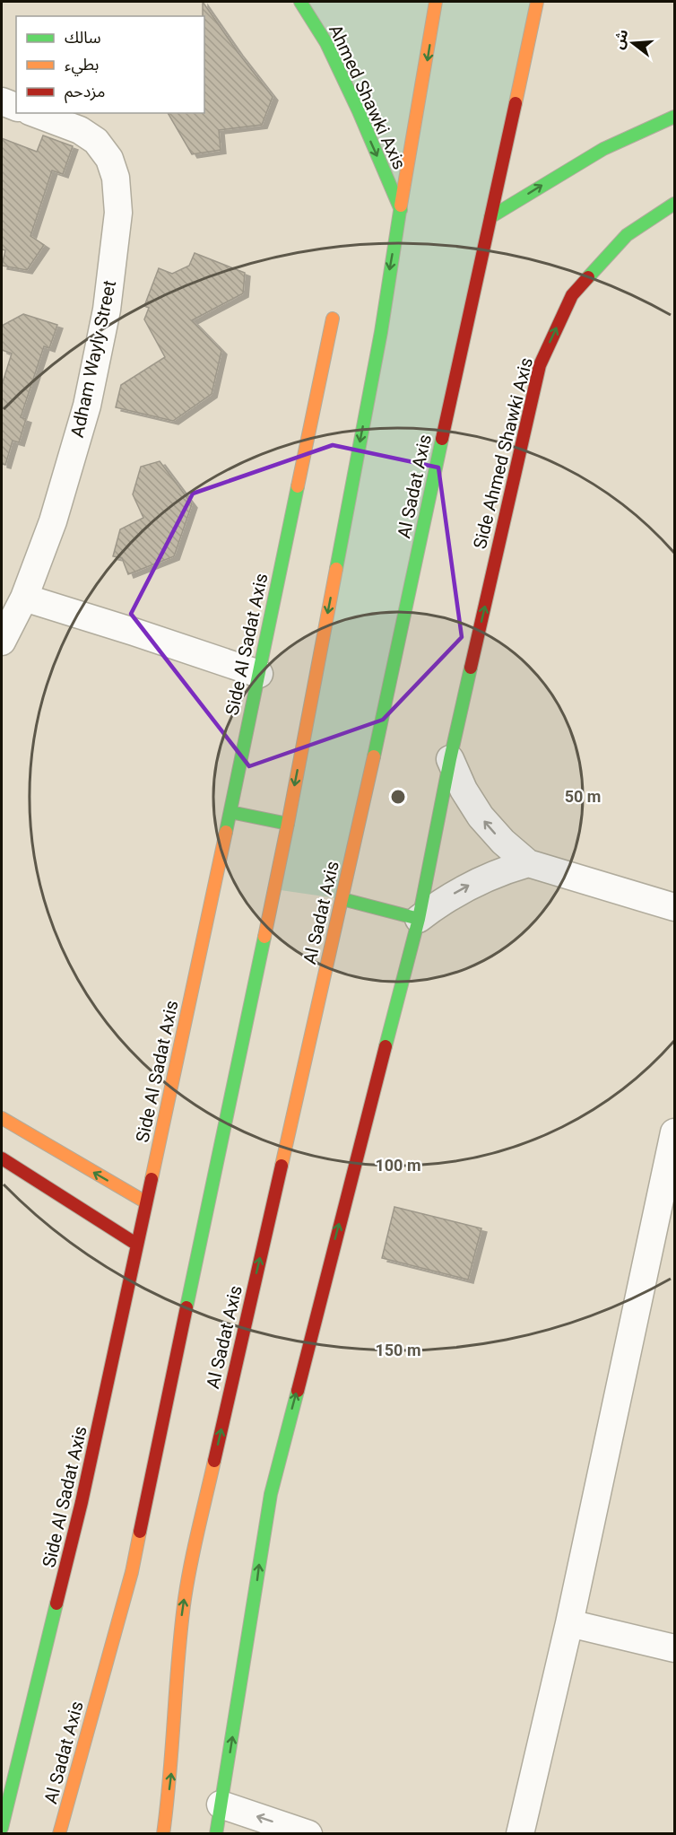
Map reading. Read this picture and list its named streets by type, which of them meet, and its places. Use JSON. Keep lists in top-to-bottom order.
{
  "streets": {
    "main road": [
      "Ahmed Shawki Axis",
      "Side Ahmed Shawki Axis",
      "Al Sadat Axis",
      "Side Al Sadat Axis"
    ],
    "street": ["Adham Wayly Street"]
  },
  "crossings": [
    ["Ahmed Shawki Axis", "Al Sadat Axis"]
  ],
  "one_way": ["Ahmed Shawki Axis", "Side Ahmed Shawki Axis"],
  "legend": ["سالك", "بطيء", "مزدحم"],
  "north": "left",
  "rings": ["50 m", "100 m", "150 m"]
}
